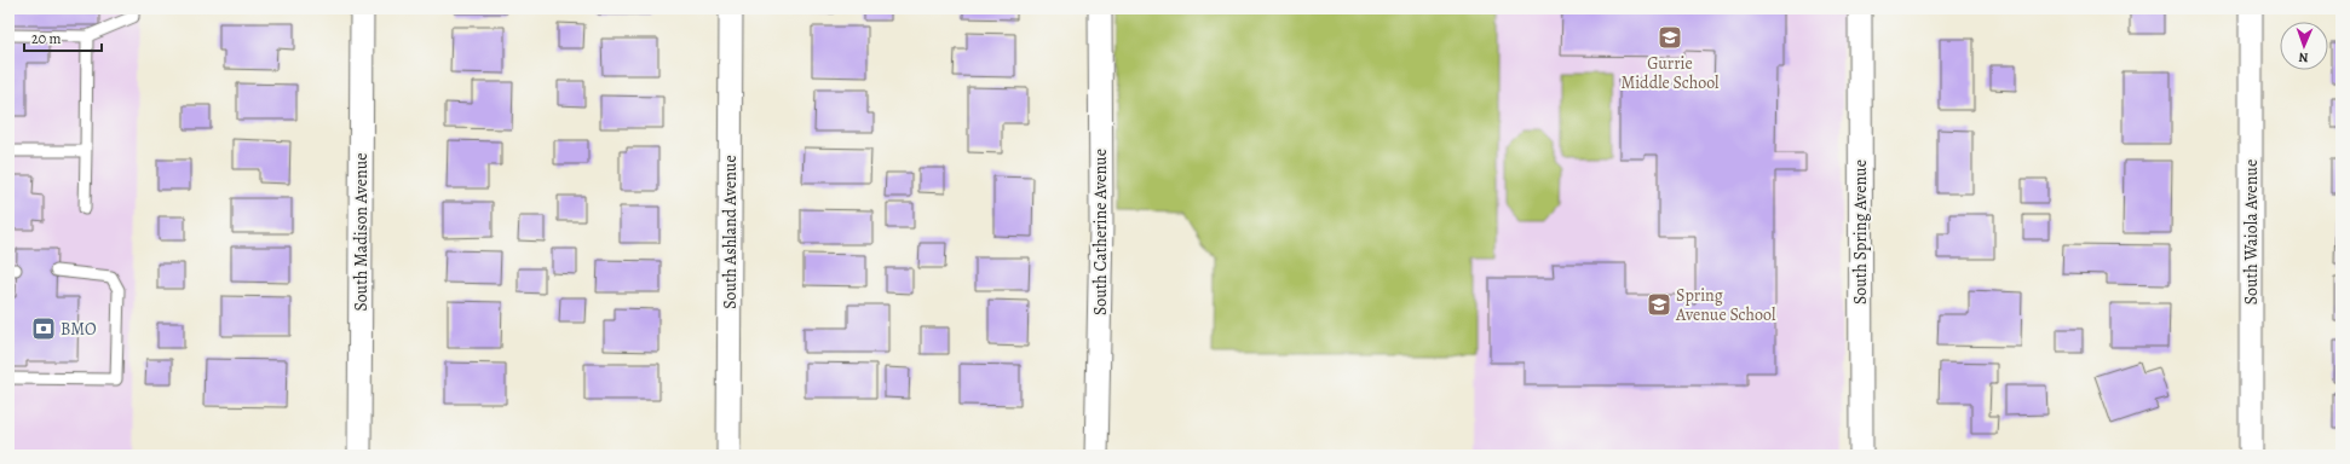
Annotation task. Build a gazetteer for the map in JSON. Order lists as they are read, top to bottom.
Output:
{
  "streets": {
    "street": [
      "South Madison Avenue",
      "South Ashland Avenue",
      "South Catherine Avenue",
      "South Spring Avenue",
      "South Waiola Avenue"
    ]
  },
  "places": {
    "school or university": ["Gurrie Middle School", "Spring Avenue School"],
    "bank": ["BMO"]
  },
  "scale_bar": "20 m",
  "north": "bottom"
}
